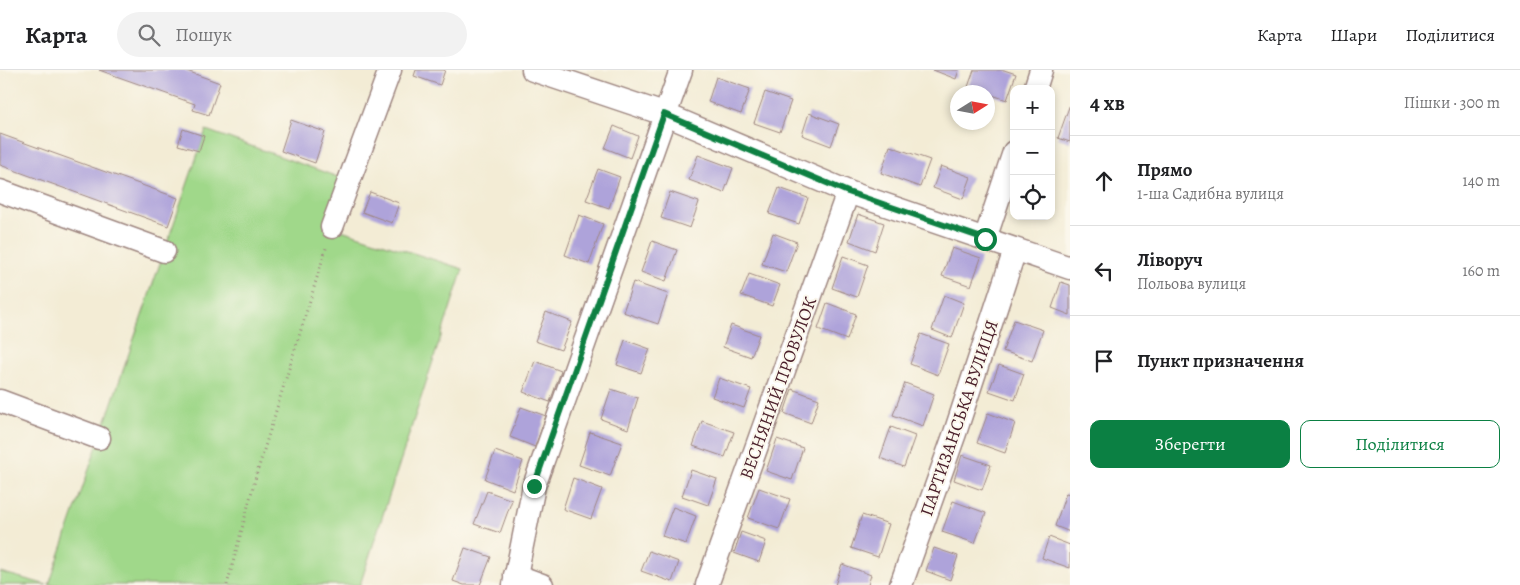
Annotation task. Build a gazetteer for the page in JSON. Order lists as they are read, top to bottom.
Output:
{
  "streets": {
    "street": ["ВЕСНЯНИЙ ПРОВУЛОК", "ПАРТИЗАНСЬКА ВУЛИЦЯ"]
  },
  "north": "right",
  "page": {
    "header": "Карта",
    "search": "Пошук",
    "nav": ["Карта", "Шари", "Поділитися"],
    "heading": ["4 хв", "Пішки · 300 m"],
    "map_buttons": ["+", "−"],
    "list": [
      ["Прямо", "1-ша Садибна вулиця", "140 m"],
      ["Ліворуч", "Польова вулиця", "160 m"],
      "Пункт призначення"
    ],
    "buttons": ["Зберегти", "Поділитися"]
  }
}
